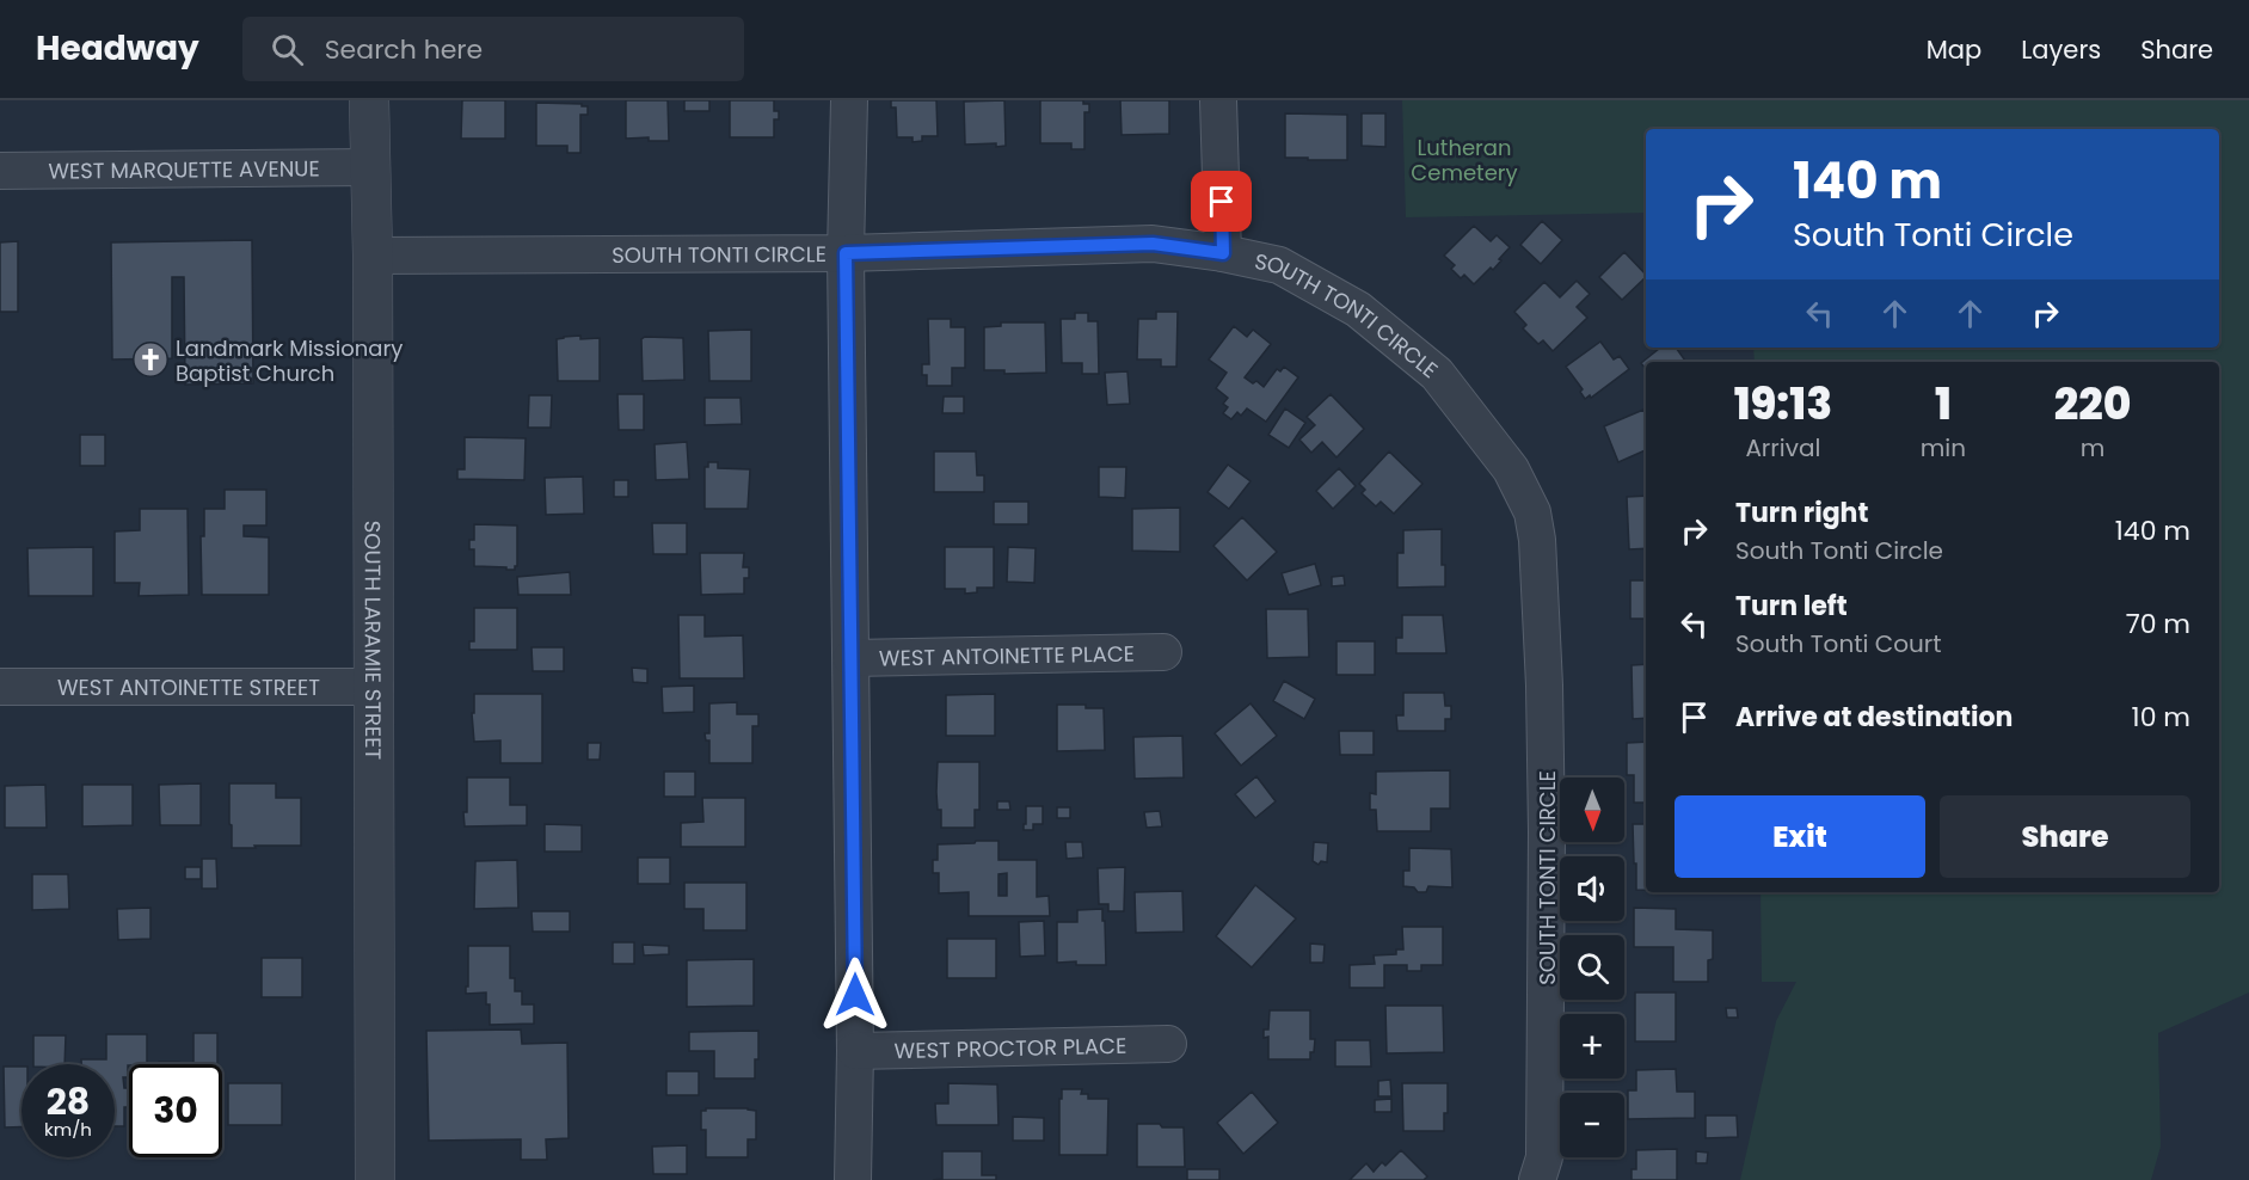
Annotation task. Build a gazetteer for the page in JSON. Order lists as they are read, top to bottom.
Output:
{
  "streets": {
    "street": [
      "WEST MARQUETTE AVENUE",
      "SOUTH TONTI CIRCLE",
      "SOUTH LARAMIE STREET",
      "WEST ANTOINETTE PLACE",
      "WEST ANTOINETTE STREET",
      "WEST PROCTOR PLACE"
    ]
  },
  "crossings": [
    ["WEST MARQUETTE AVENUE", "SOUTH LARAMIE STREET"],
    ["SOUTH TONTI CIRCLE", "SOUTH LARAMIE STREET"],
    ["SOUTH LARAMIE STREET", "WEST ANTOINETTE STREET"]
  ],
  "parks": ["Lutheran Cemetery"],
  "places": {
    "church": ["Landmark Missionary Baptist Church"]
  },
  "north": "bottom",
  "page": {
    "header": "Headway",
    "search": "Search here",
    "nav": ["Map", "Layers", "Share"],
    "turn": ["140 m", "South Tonti Circle"],
    "eta": [
      "19:13",
      "Arrival",
      "1",
      "min",
      "220",
      "m"
    ],
    "list": [
      {
        "name": "Turn right",
        "note": "South Tonti Circle",
        "value": "140 m"
      },
      {
        "name": "Turn left",
        "note": "South Tonti Court",
        "value": "70 m"
      },
      {
        "name": "Arrive at destination",
        "value": "10 m"
      }
    ],
    "map_buttons": ["+", "−"],
    "buttons": ["Exit", "Share"],
    "speed": "28 km/h",
    "limit": "30"
  }
}
